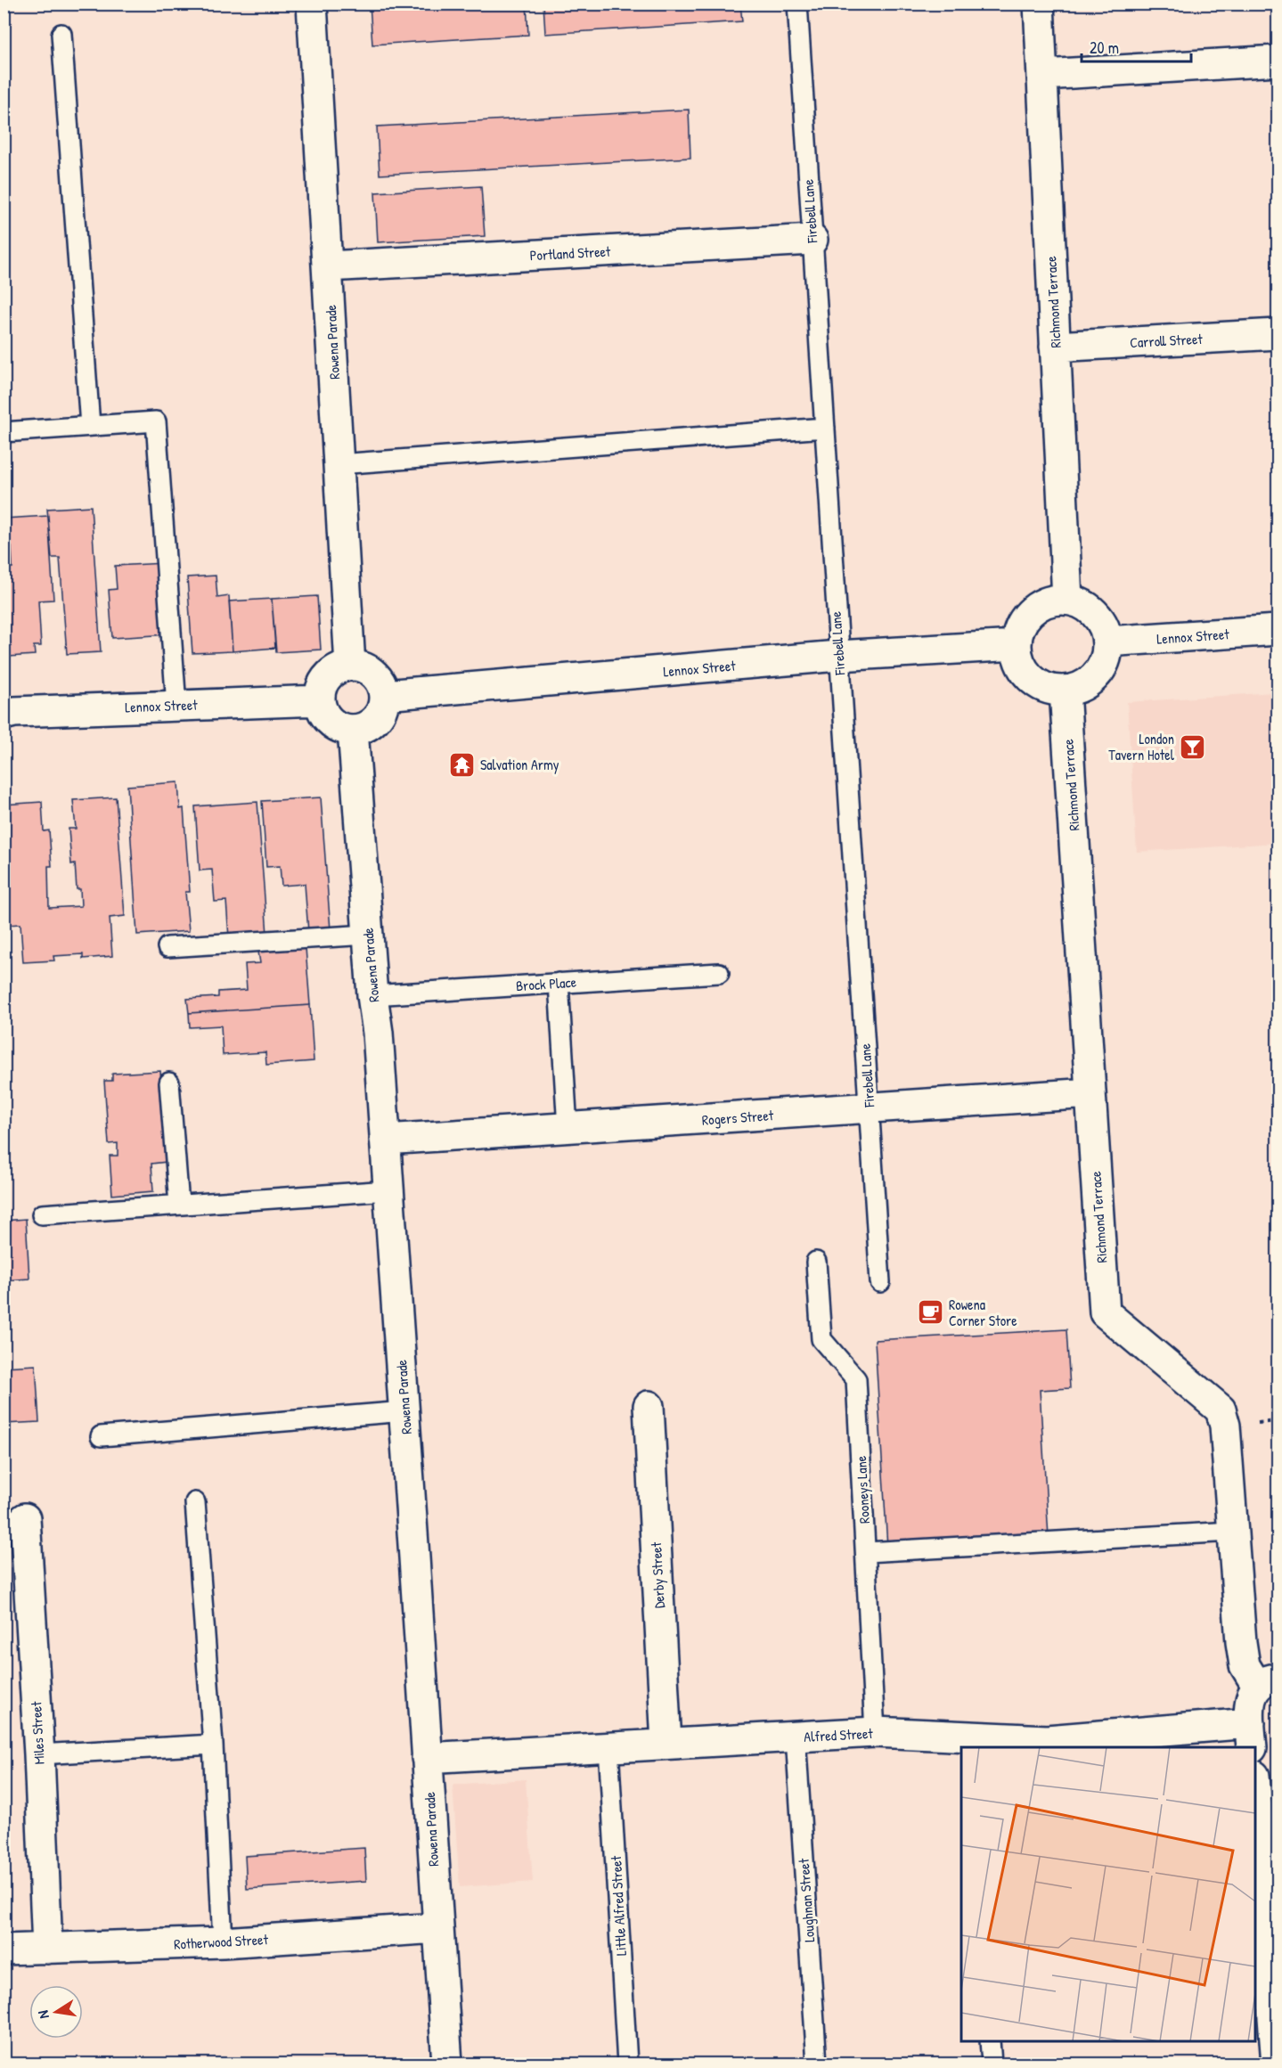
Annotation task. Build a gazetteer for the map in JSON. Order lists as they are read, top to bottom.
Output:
{
  "streets": {
    "street": [
      "Portland Street",
      "Richmond Terrace",
      "Carroll Street",
      "Rowena Parade",
      "Lennox Street",
      "Rogers Street",
      "Derby Street",
      "Miles Street",
      "Alfred Street",
      "Rotherwood Street"
    ],
    "lane": [
      "Firebell Lane",
      "Brock Place",
      "Rooneys Lane",
      "Loughnan Street",
      "Little Alfred Street"
    ]
  },
  "crossings": [
    ["Firebell Lane", "Portland Street"],
    ["Firebell Lane", "Lennox Street"],
    ["Firebell Lane", "Rogers Street"],
    ["Portland Street", "Rowena Parade"],
    ["Richmond Terrace", "Carroll Street"],
    ["Richmond Terrace", "Lennox Street"],
    ["Richmond Terrace", "Rogers Street"],
    ["Richmond Terrace", "Alfred Street"],
    ["Rowena Parade", "Lennox Street"],
    ["Rowena Parade", "Brock Place"],
    ["Rowena Parade", "Rogers Street"],
    ["Rowena Parade", "Alfred Street"],
    ["Rowena Parade", "Rotherwood Street"],
    ["Rooneys Lane", "Alfred Street"],
    ["Derby Street", "Alfred Street"],
    ["Miles Street", "Rotherwood Street"],
    ["Alfred Street", "Loughnan Street"],
    ["Alfred Street", "Little Alfred Street"]
  ],
  "places": {
    "bar": ["London Tavern Hotel"],
    "temple": ["Salvation Army"],
    "cafe": ["Rowena Corner Store"]
  },
  "scale_bar": "20 m",
  "north": "left"
}
